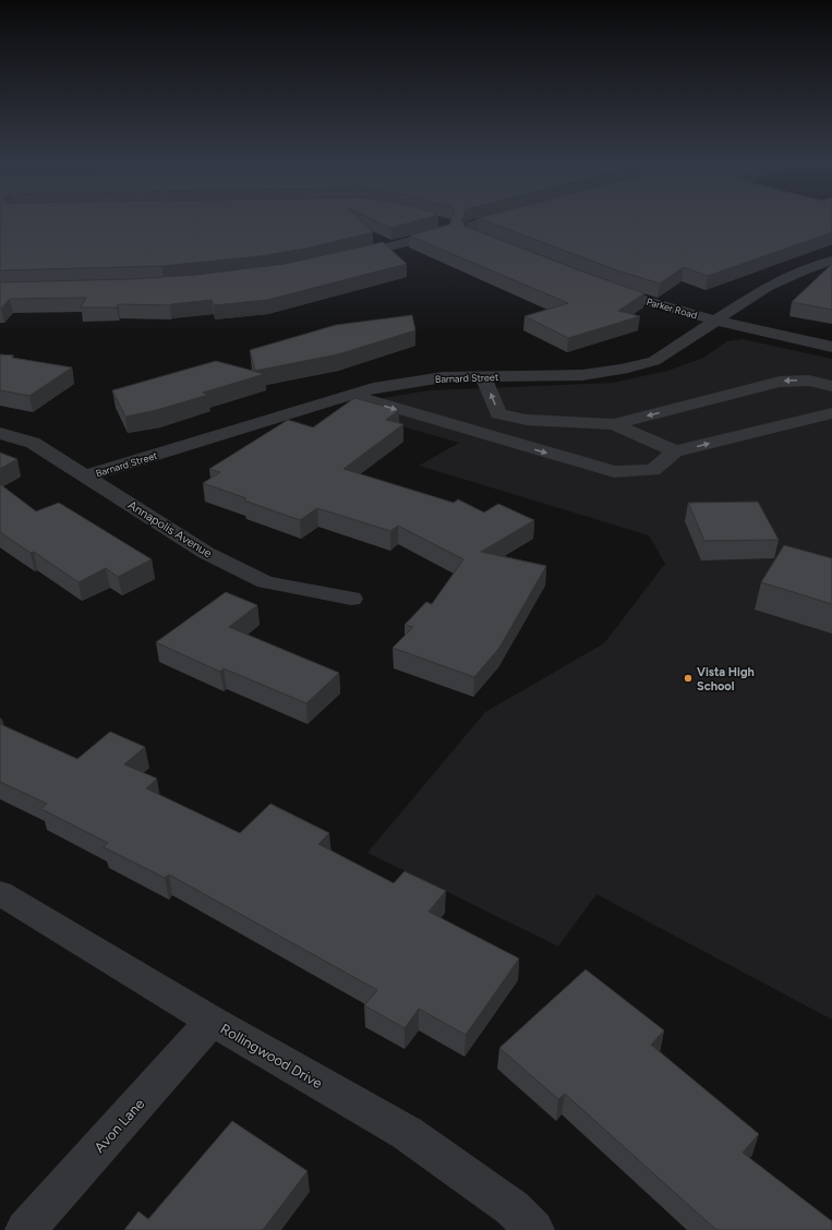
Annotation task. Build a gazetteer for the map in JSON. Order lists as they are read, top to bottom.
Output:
{
  "streets": {
    "street": [
      "Parker Road",
      "Barnard Street",
      "Annapolis Avenue",
      "Rollingwood Drive",
      "Avon Lane"
    ]
  },
  "crossings": [
    ["Parker Road", "Barnard Street"],
    ["Barnard Street", "Annapolis Avenue"],
    ["Rollingwood Drive", "Avon Lane"]
  ],
  "places": ["Vista High School"]
}
